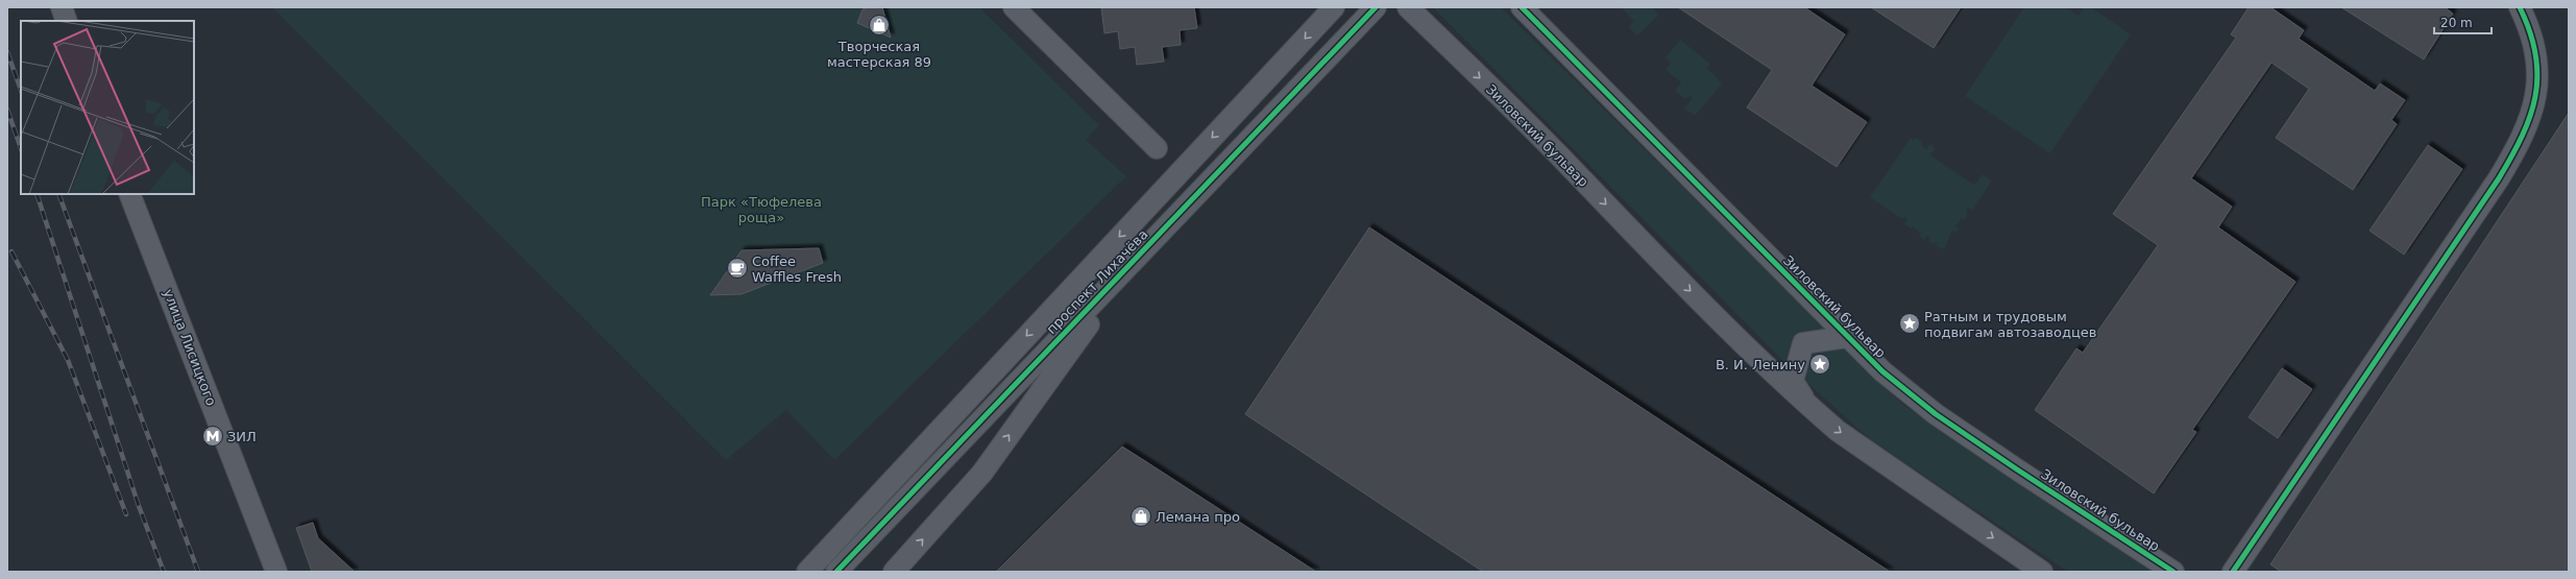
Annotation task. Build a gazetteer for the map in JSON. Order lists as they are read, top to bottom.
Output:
{
  "streets": {
    "street": ["Зиловский бульвар", "проспект Лихачёва", "улица Лисицкого"]
  },
  "parks": ["Парк «Тюфелева роща»"],
  "places": {
    "shop": ["Творческая мастерская 89", "Лемана про"],
    "cafe": ["Coffee Waffles Fresh"],
    "place": ["Ратным и трудовым подвигам автозаводцев", "В. И. Ленину"],
    "metro station": ["ЗИЛ"]
  },
  "scale_bar": "20 m"
}
